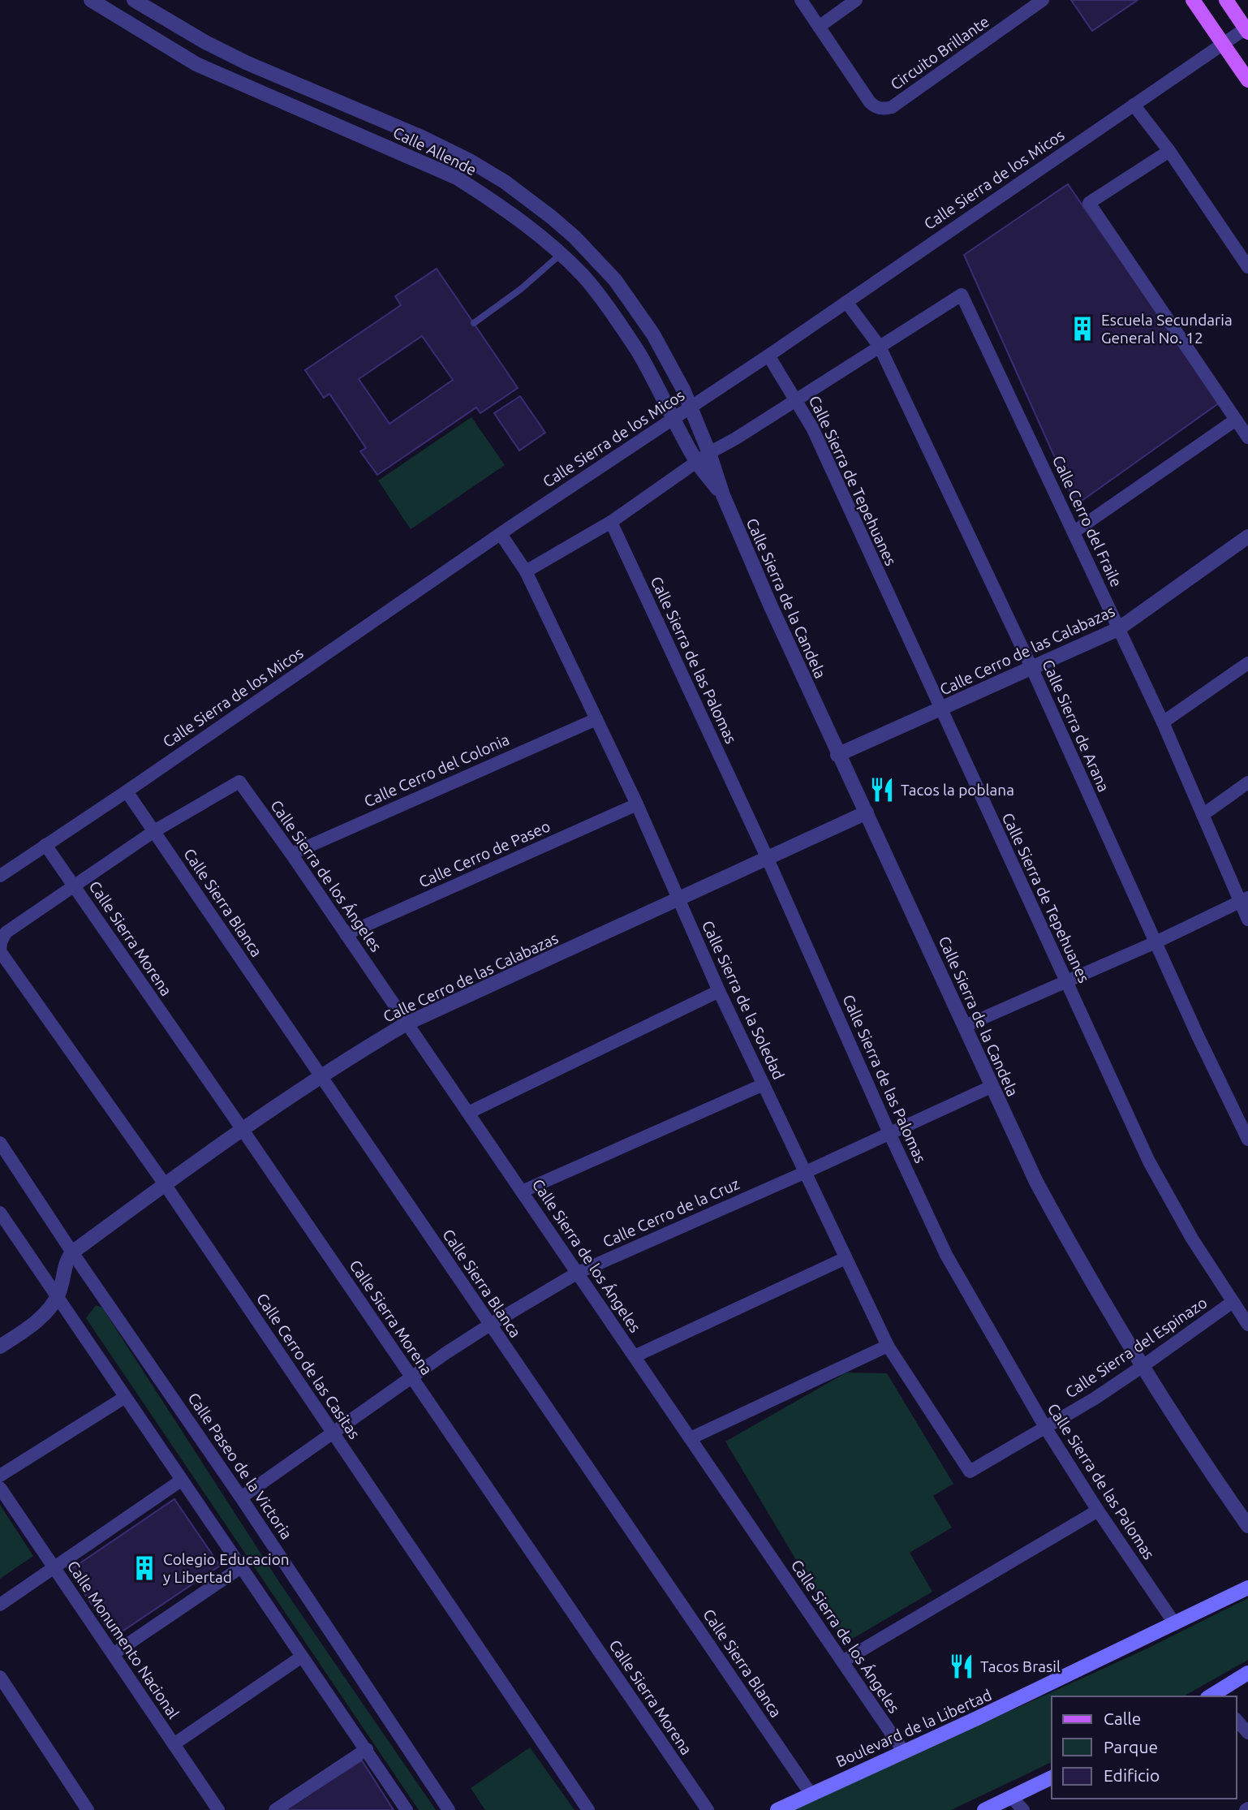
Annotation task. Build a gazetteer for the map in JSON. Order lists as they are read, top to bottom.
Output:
{
  "streets": {
    "main road": ["Boulevard de la Libertad"],
    "street": [
      "Circuito Brillante",
      "Calle Allende",
      "Calle Sierra de los Micos",
      "Calle Sierra de Tepehuanes",
      "Calle Cerro del Fraile",
      "Calle Sierra de la Candela",
      "Calle Cerro de las Calabazas",
      "Calle Sierra de las Palomas",
      "Calle Sierra de Arana",
      "Calle Cerro del Colonia",
      "Calle Cerro de Paseo",
      "Calle Sierra de los Ángeles",
      "Calle Sierra Blanca",
      "Calle Sierra Morena",
      "Calle Sierra de la Soledad",
      "Calle Cerro de la Cruz",
      "Calle Sierra del Espinazo",
      "Calle Cerro de las Casitas",
      "Calle Paseo de la Victoria",
      "Calle Monumento Nacional"
    ]
  },
  "crossings": [
    ["Calle Allende", "Calle Sierra de los Micos"],
    ["Calle Allende", "Calle Sierra de la Candela"],
    ["Calle Sierra de los Micos", "Calle Sierra de Tepehuanes"],
    ["Calle Sierra de los Micos", "Calle Sierra de Arana"],
    ["Calle Sierra de los Micos", "Calle Sierra Blanca"],
    ["Calle Sierra de los Micos", "Calle Sierra Morena"],
    ["Calle Sierra de los Micos", "Calle Sierra de la Soledad"],
    ["Calle Sierra de Tepehuanes", "Calle Cerro de las Calabazas"],
    ["Calle Sierra de Tepehuanes", "Calle Sierra del Espinazo"],
    ["Calle Cerro del Fraile", "Calle Cerro de las Calabazas"],
    ["Calle Cerro del Fraile", "Calle Sierra de Arana"],
    ["Calle Sierra de la Candela", "Calle Cerro de las Calabazas"],
    ["Calle Sierra de la Candela", "Calle Cerro de la Cruz"],
    ["Calle Sierra de la Candela", "Calle Sierra del Espinazo"],
    ["Calle Cerro de las Calabazas", "Calle Sierra de las Palomas"],
    ["Calle Cerro de las Calabazas", "Calle Sierra de Arana"],
    ["Calle Cerro de las Calabazas", "Calle Sierra de los Ángeles"],
    ["Calle Cerro de las Calabazas", "Calle Sierra Blanca"],
    ["Calle Cerro de las Calabazas", "Calle Sierra Morena"],
    ["Calle Cerro de las Calabazas", "Calle Sierra de la Soledad"],
    ["Calle Cerro de las Calabazas", "Calle Cerro de las Casitas"],
    ["Calle Cerro de las Calabazas", "Calle Paseo de la Victoria"],
    ["Calle Sierra de las Palomas", "Calle Cerro de la Cruz"],
    ["Calle Sierra de las Palomas", "Calle Sierra del Espinazo"],
    ["Calle Sierra de las Palomas", "Boulevard de la Libertad"],
    ["Calle Cerro del Colonia", "Calle Sierra de los Ángeles"],
    ["Calle Cerro del Colonia", "Calle Sierra de la Soledad"],
    ["Calle Cerro de Paseo", "Calle Sierra de los Ángeles"],
    ["Calle Cerro de Paseo", "Calle Sierra de la Soledad"],
    ["Calle Sierra de los Ángeles", "Calle Sierra Blanca"],
    ["Calle Sierra de los Ángeles", "Calle Cerro de la Cruz"],
    ["Calle Sierra de los Ángeles", "Boulevard de la Libertad"],
    ["Calle Sierra Blanca", "Calle Cerro de la Cruz"],
    ["Calle Sierra Blanca", "Boulevard de la Libertad"],
    ["Calle Sierra Morena", "Calle Cerro de la Cruz"],
    ["Calle Sierra de la Soledad", "Calle Cerro de la Cruz"],
    ["Calle Sierra de la Soledad", "Calle Sierra del Espinazo"],
    ["Calle Cerro de la Cruz", "Calle Cerro de las Casitas"],
    ["Calle Cerro de la Cruz", "Calle Paseo de la Victoria"]
  ],
  "places": {
    "building": ["Escuela Secundaria General No. 12", "Colegio Educacion y Libertad"],
    "restaurant": ["Tacos la poblana", "Tacos Brasil"]
  },
  "legend": ["Calle", "Parque", "Edificio"]
}
